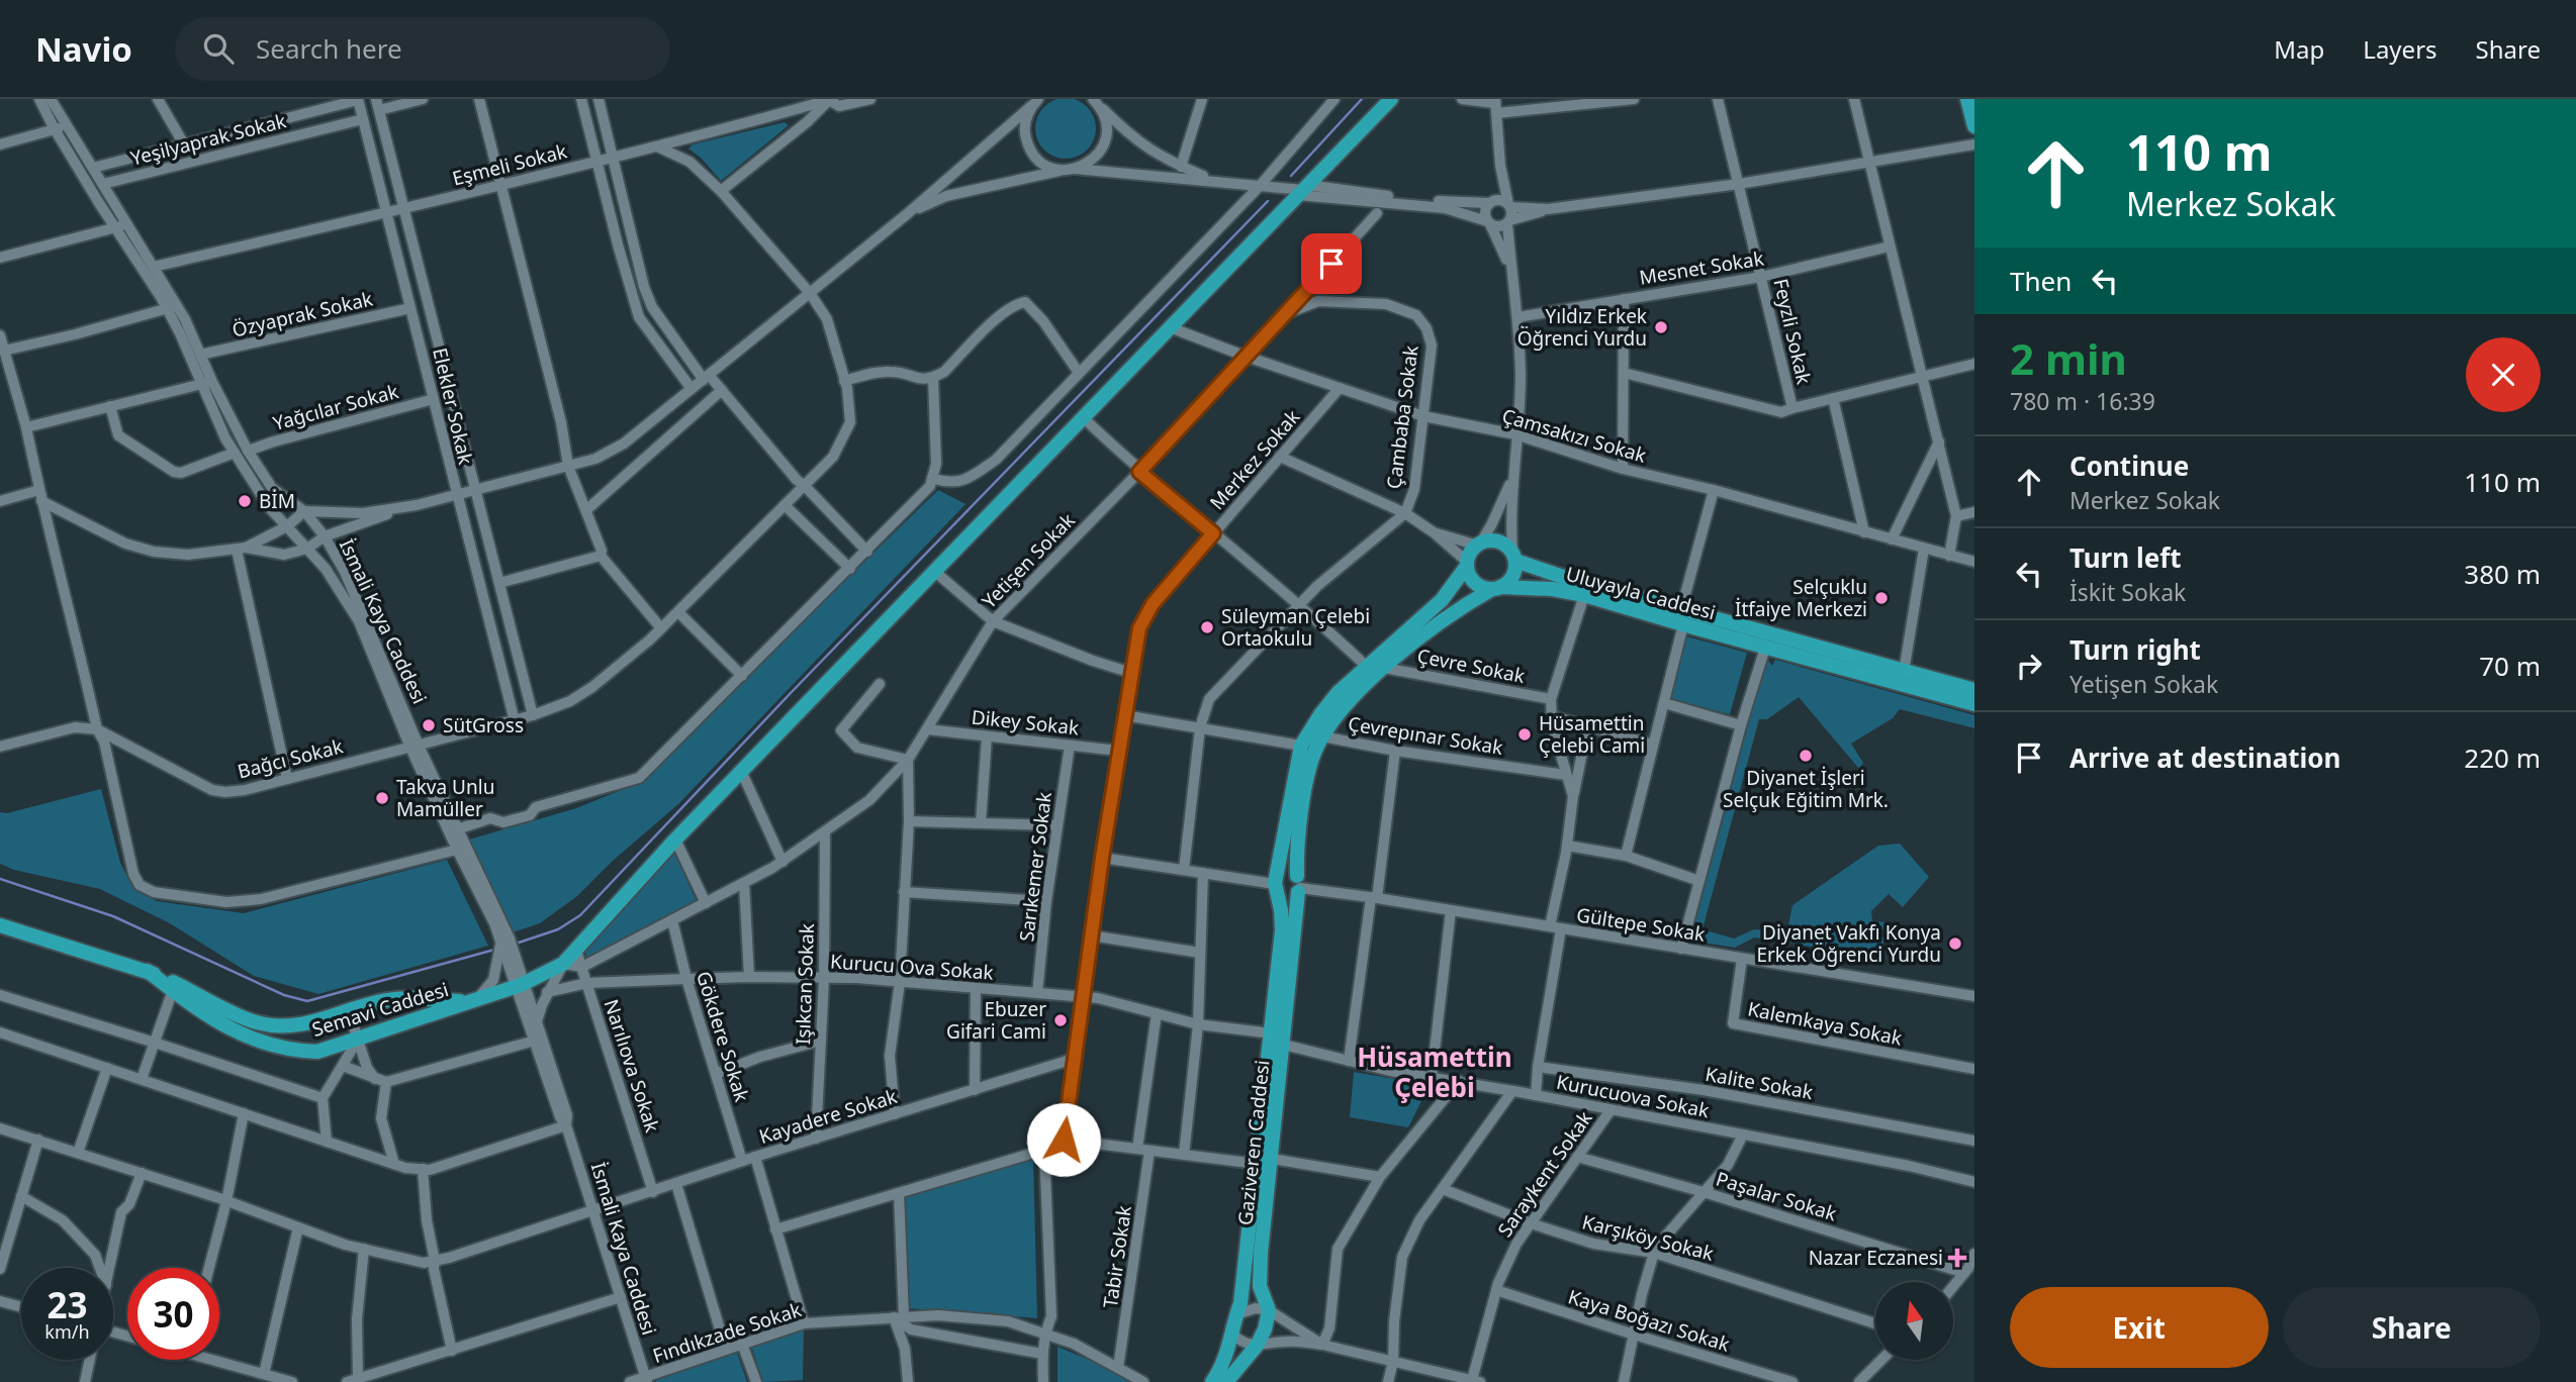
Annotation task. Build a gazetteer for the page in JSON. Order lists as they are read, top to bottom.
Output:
{
  "streets": {
    "main road": ["Uluyayla Caddesi", "Semavi Caddesi", "Gaziveren Caddesi"],
    "street": [
      "Yeşilyaprak Sokak",
      "Eşmeli Sokak",
      "Mesnet Sokak",
      "Özyaprak Sokak",
      "Feyzli Sokak",
      "Elekler Sokak",
      "Yağcılar Sokak",
      "Çambaba Sokak",
      "Çamsakızı Sokak",
      "Merkez Sokak",
      "Yetişen Sokak",
      "İsmali Kaya Caddesi",
      "Çevre Sokak",
      "Dikey Sokak",
      "Çevrepınar Sokak",
      "Bağcı Sokak",
      "Sarıkemer Sokak",
      "Gültepe Sokak",
      "Kurucu Ova Sokak",
      "Işıkcan Sokak",
      "Kalemkaya Sokak",
      "Gökdere Sokak",
      "Narılıova Sokak",
      "Kalite Sokak",
      "Kurucuova Sokak",
      "Kayadere Sokak",
      "Saraykent Sokak",
      "Paşalar Sokak",
      "Karşıköy Sokak",
      "Tabir Sokak",
      "Kaya Boğazı Sokak",
      "Fındıkzade Sokak"
    ]
  },
  "crossings": [
    ["Yeşilyaprak Sokak", "Elekler Sokak"],
    ["Yeşilyaprak Sokak", "İsmali Kaya Caddesi"],
    ["Eşmeli Sokak", "Elekler Sokak"],
    ["Eşmeli Sokak", "İsmali Kaya Caddesi"],
    ["Eşmeli Sokak", "Bağcı Sokak"],
    ["Mesnet Sokak", "Feyzli Sokak"],
    ["Özyaprak Sokak", "Elekler Sokak"],
    ["Özyaprak Sokak", "İsmali Kaya Caddesi"],
    ["Elekler Sokak", "Yağcılar Sokak"],
    ["Elekler Sokak", "Bağcı Sokak"],
    ["Yağcılar Sokak", "İsmali Kaya Caddesi"],
    ["Çambaba Sokak", "Çamsakızı Sokak"],
    ["Çambaba Sokak", "Yetişen Sokak"],
    ["Çamsakızı Sokak", "Merkez Sokak"],
    ["Çamsakızı Sokak", "Yetişen Sokak"],
    ["Çamsakızı Sokak", "Semavi Caddesi"],
    ["Merkez Sokak", "Dikey Sokak"],
    ["Merkez Sokak", "Kurucu Ova Sokak"],
    ["Merkez Sokak", "Kayadere Sokak"],
    ["Yetişen Sokak", "Dikey Sokak"],
    ["Yetişen Sokak", "Işıkcan Sokak"],
    ["Yetişen Sokak", "Gökdere Sokak"],
    ["Yetişen Sokak", "Narılıova Sokak"],
    ["Uluyayla Caddesi", "Gaziveren Caddesi"],
    ["İsmali Kaya Caddesi", "Bağcı Sokak"],
    ["İsmali Kaya Caddesi", "Semavi Caddesi"],
    ["İsmali Kaya Caddesi", "Kayadere Sokak"],
    ["İsmali Kaya Caddesi", "Fındıkzade Sokak"],
    ["Çevre Sokak", "Gaziveren Caddesi"],
    ["Dikey Sokak", "Sarıkemer Sokak"],
    ["Çevrepınar Sokak", "Gaziveren Caddesi"],
    ["Sarıkemer Sokak", "Kurucu Ova Sokak"],
    ["Gültepe Sokak", "Kalemkaya Sokak"],
    ["Gültepe Sokak", "Gaziveren Caddesi"],
    ["Kurucu Ova Sokak", "Işıkcan Sokak"],
    ["Kurucu Ova Sokak", "Gökdere Sokak"],
    ["Kurucu Ova Sokak", "Narılıova Sokak"],
    ["Kurucu Ova Sokak", "Gaziveren Caddesi"],
    ["Işıkcan Sokak", "Kayadere Sokak"],
    ["Semavi Caddesi", "Narılıova Sokak"],
    ["Gökdere Sokak", "Kayadere Sokak"],
    ["Narılıova Sokak", "Kayadere Sokak"],
    ["Kurucuova Sokak", "Gaziveren Caddesi"],
    ["Kurucuova Sokak", "Saraykent Sokak"],
    ["Saraykent Sokak", "Paşalar Sokak"],
    ["Saraykent Sokak", "Karşıköy Sokak"],
    ["Saraykent Sokak", "Kaya Boğazı Sokak"],
    ["Tabir Sokak", "Fındıkzade Sokak"]
  ],
  "districts": ["Hüsamettin Çelebi"],
  "places": {
    "other": [
      "Yıldız Erkek Öğrenci Yurdu",
      "BİM",
      "Selçuklu İtfaiye Merkezi",
      "Süleyman Çelebi Ortaokulu",
      "SütGross",
      "Hüsamettin Çelebi Cami",
      "Diyanet İşleri Selçuk Eğitim Mrk.",
      "Takva Unlu Mamüller",
      "Diyanet Vakfı Konya Erkek Öğrenci Yurdu",
      "Ebuzer Gifari Cami"
    ],
    "health": ["Nazar Eczanesi"]
  },
  "north": "top",
  "page": {
    "header": "Navio",
    "search": "Search here",
    "nav": ["Map", "Layers", "Share"],
    "turn": ["110 m", "Merkez Sokak"],
    "then": "Then",
    "heading": ["2 min", "780 m · 16:39"],
    "list": [
      {
        "name": "Continue",
        "note": "Merkez Sokak",
        "value": "110 m"
      },
      {
        "name": "Turn left",
        "note": "İskit Sokak",
        "value": "380 m"
      },
      {
        "name": "Turn right",
        "note": "Yetişen Sokak",
        "value": "70 m"
      },
      {
        "name": "Arrive at destination",
        "value": "220 m"
      }
    ],
    "speed": "23 km/h",
    "limit": "30",
    "buttons": ["Exit", "Share"]
  }
}
